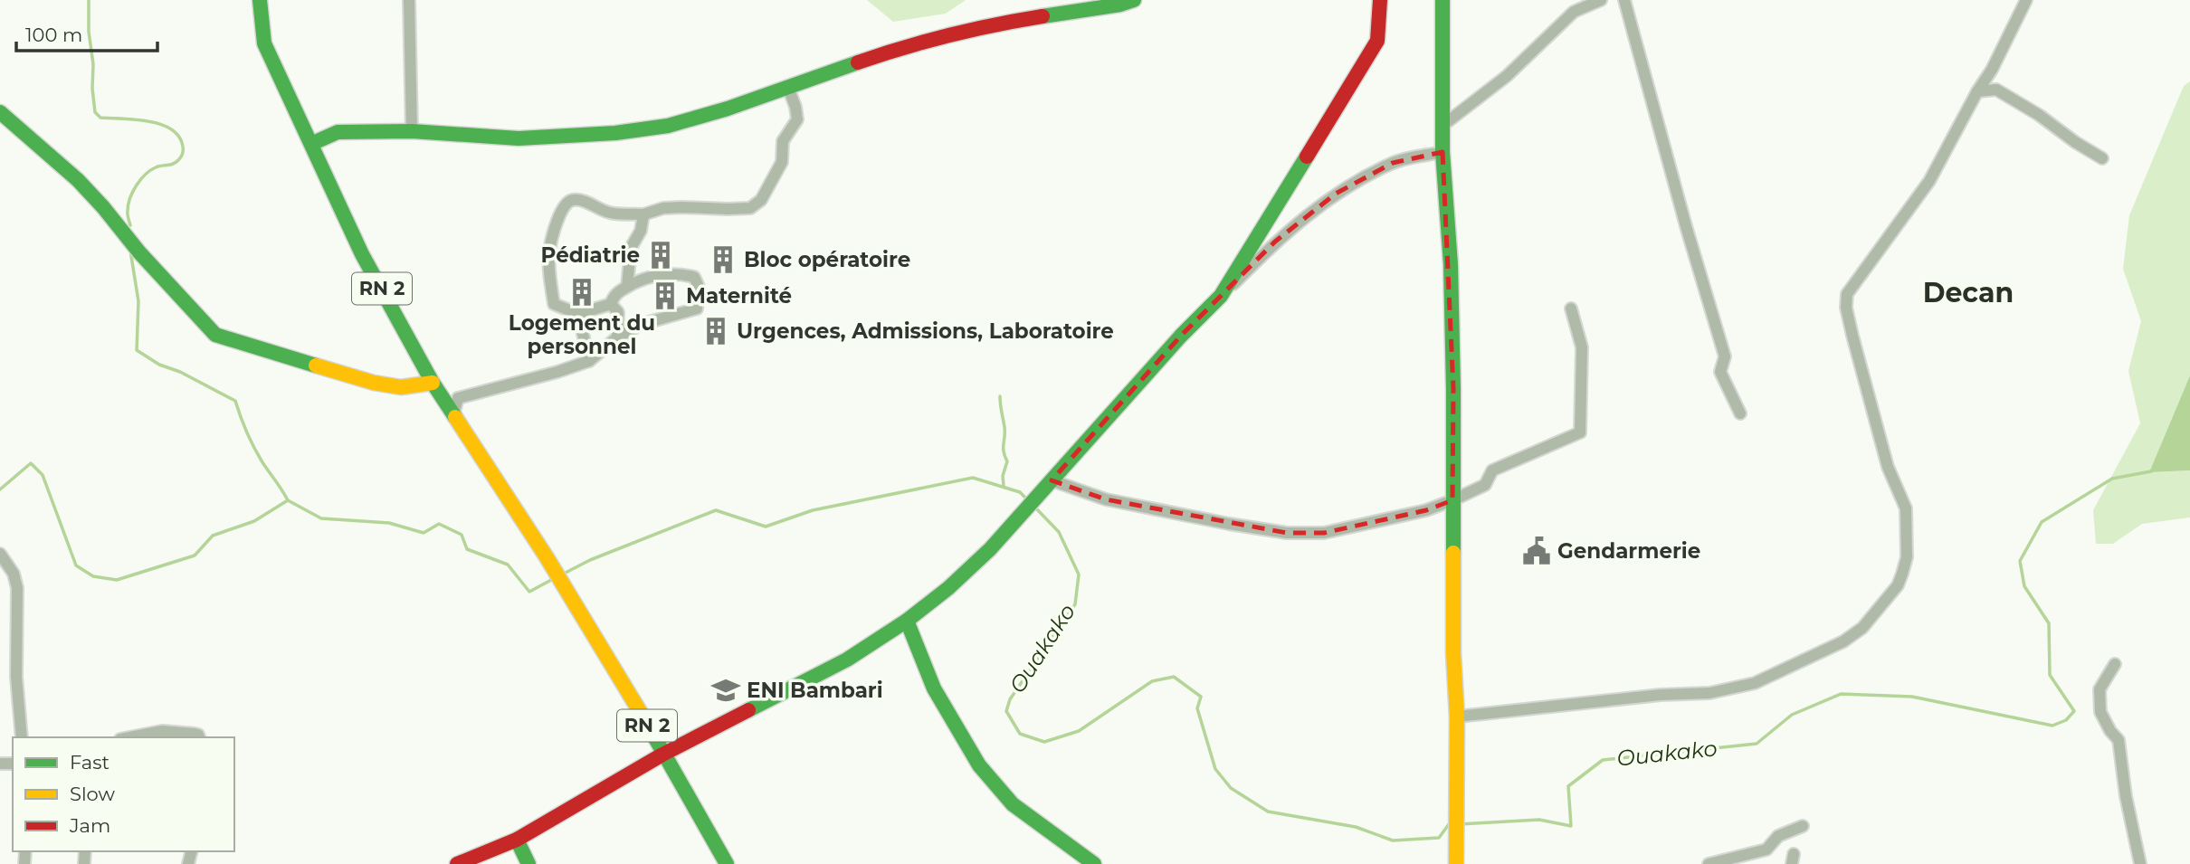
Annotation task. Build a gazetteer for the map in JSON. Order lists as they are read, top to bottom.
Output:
{
  "streets": {
    "street": ["RN 2"]
  },
  "districts": ["Decan"],
  "water": ["Ouakako"],
  "places": {
    "building": [
      "Pédiatrie",
      "Bloc opératoire",
      "Logement du personnel",
      "Maternité",
      "Urgences, Admissions, Laboratoire"
    ],
    "public building": ["Gendarmerie"],
    "school or university": ["ENI Bambari"]
  },
  "legend": ["Fast", "Slow", "Jam"],
  "scale_bar": "100 m"
}
